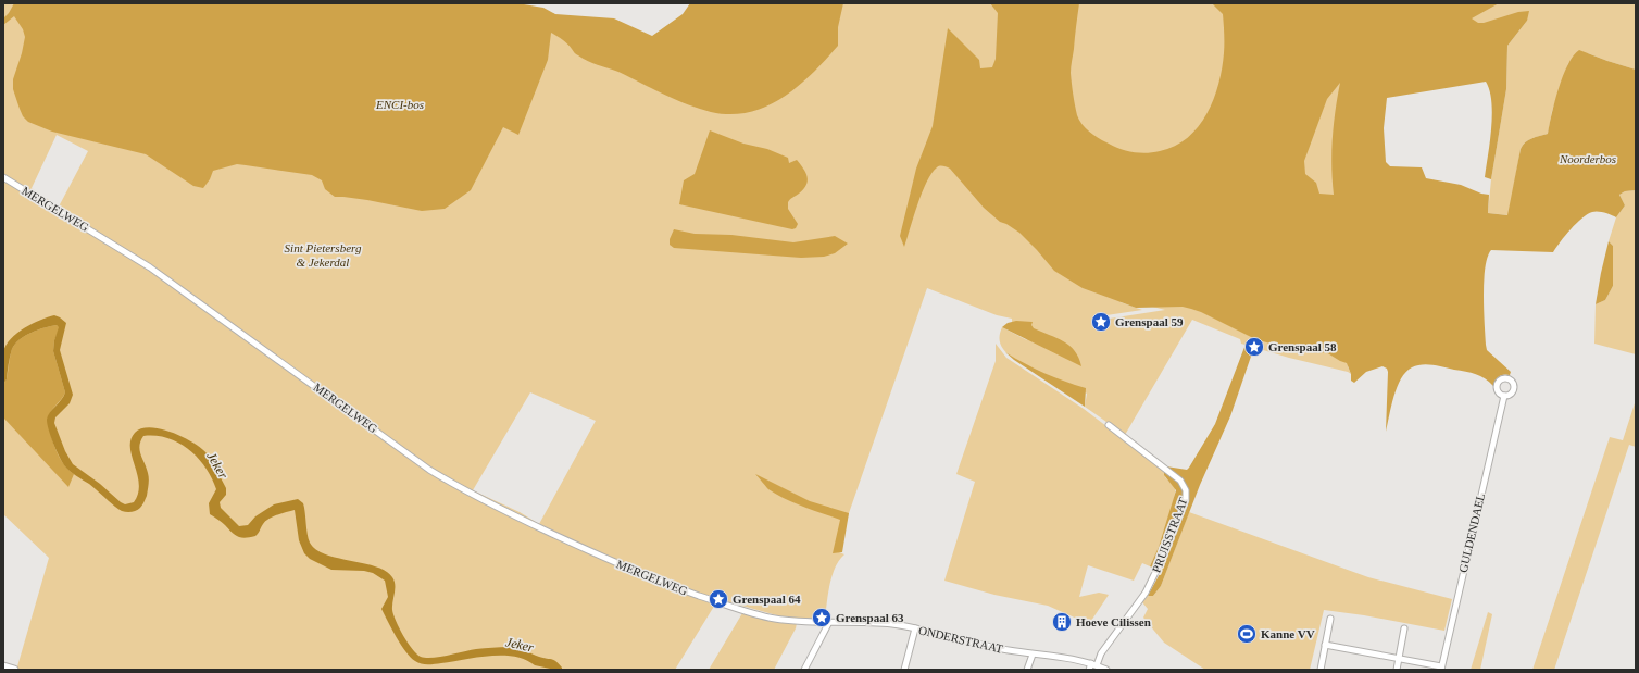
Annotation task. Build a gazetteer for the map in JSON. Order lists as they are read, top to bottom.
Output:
{
  "streets": {
    "street": [
      "MERGELWEG",
      "GULDENDAEL",
      "PRUISSTRAAT",
      "ONDERSTRAAT"
    ]
  },
  "crossings": [
    ["MERGELWEG", "ONDERSTRAAT"],
    ["PRUISSTRAAT", "ONDERSTRAAT"]
  ],
  "water": ["Jeker"],
  "parks": ["ENCI-bos", "Noorderbos", "Sint Pietersberg & Jekerdal"],
  "places": {
    "place": [
      "Grenspaal 59",
      "Grenspaal 58",
      "Grenspaal 64",
      "Grenspaal 63"
    ],
    "building": ["Hoeve Cilissen"],
    "sports": ["Kanne VV"]
  }
}
